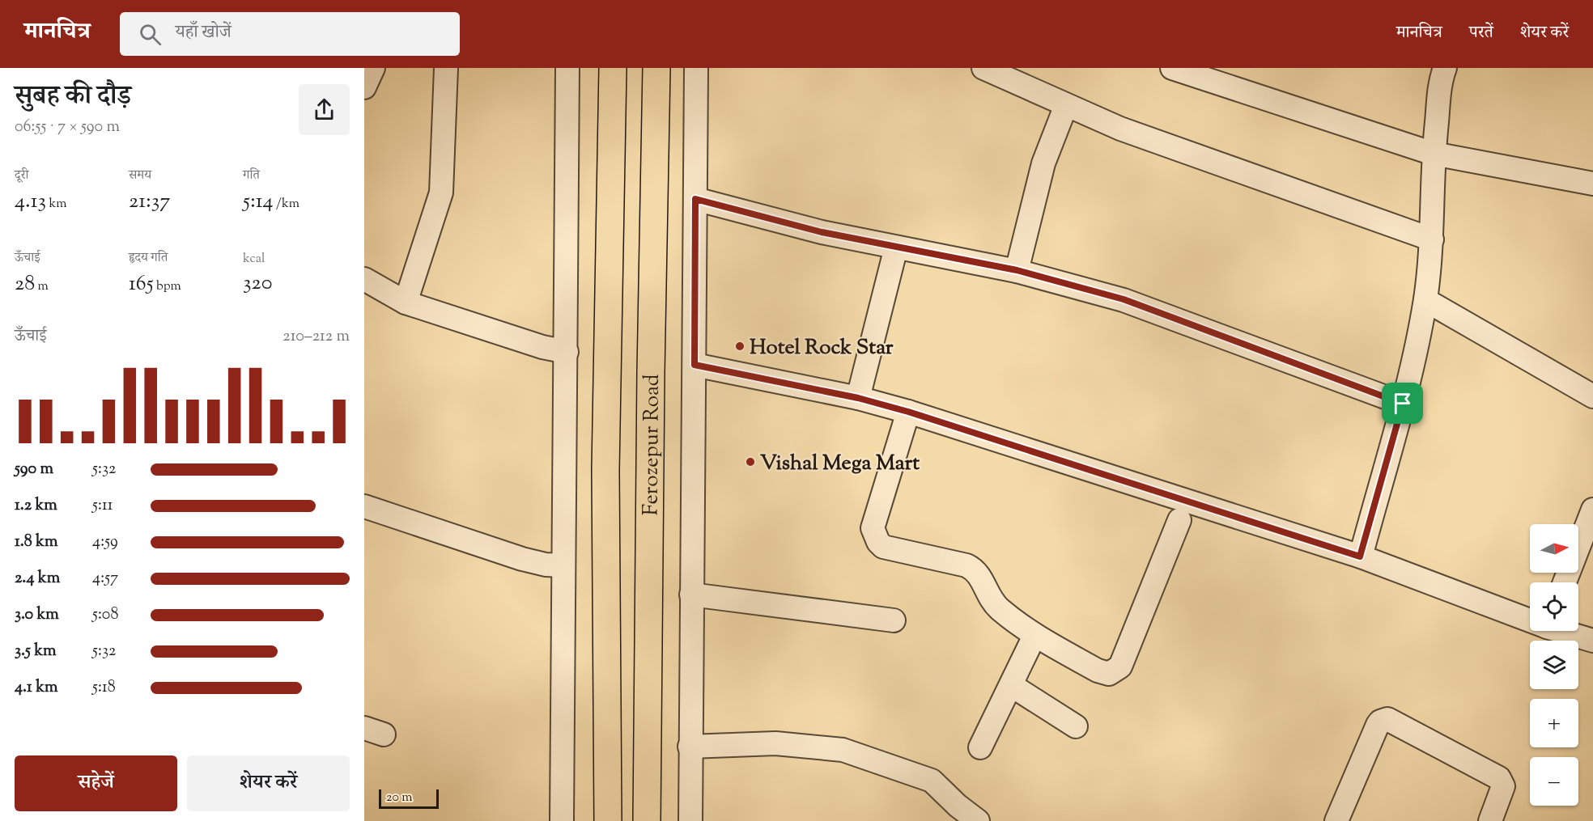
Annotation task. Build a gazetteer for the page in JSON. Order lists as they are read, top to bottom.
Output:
{
  "streets": {
    "highway": ["Ferozepur Road"]
  },
  "places": ["Hotel Rock Star", "Vishal Mega Mart"],
  "scale_bar": "20 m",
  "north": "right",
  "page": {
    "header": "मानचित्र",
    "search": "यहाँ खोजें",
    "nav": ["मानचित्र", "परतें", "शेयर करें"],
    "heading": ["सुबह की दौड़", "06:55 · 7 × 590 m"],
    "stats": [
      ["दूरी", "4.13 km"],
      ["समय", "21:37"],
      ["गति", "5:14 /km"],
      ["ऊँचाई", "28 m"],
      ["हृदय गति", "165 bpm"],
      ["kcal", "320"]
    ],
    "chart": ["ऊँचाई", "210–212 m"],
    "list": [
      {
        "name": "590 m",
        "note": "5:32"
      },
      {
        "name": "1.2 km",
        "note": "5:11"
      },
      {
        "name": "1.8 km",
        "note": "4:59"
      },
      {
        "name": "2.4 km",
        "note": "4:57"
      },
      {
        "name": "3.0 km",
        "note": "5:08"
      },
      {
        "name": "3.5 km",
        "note": "5:32"
      },
      {
        "name": "4.1 km",
        "note": "5:18"
      }
    ],
    "map_buttons": ["+", "−"],
    "buttons": ["सहेजें", "शेयर करें"],
    "scale": "20 m"
  }
}
